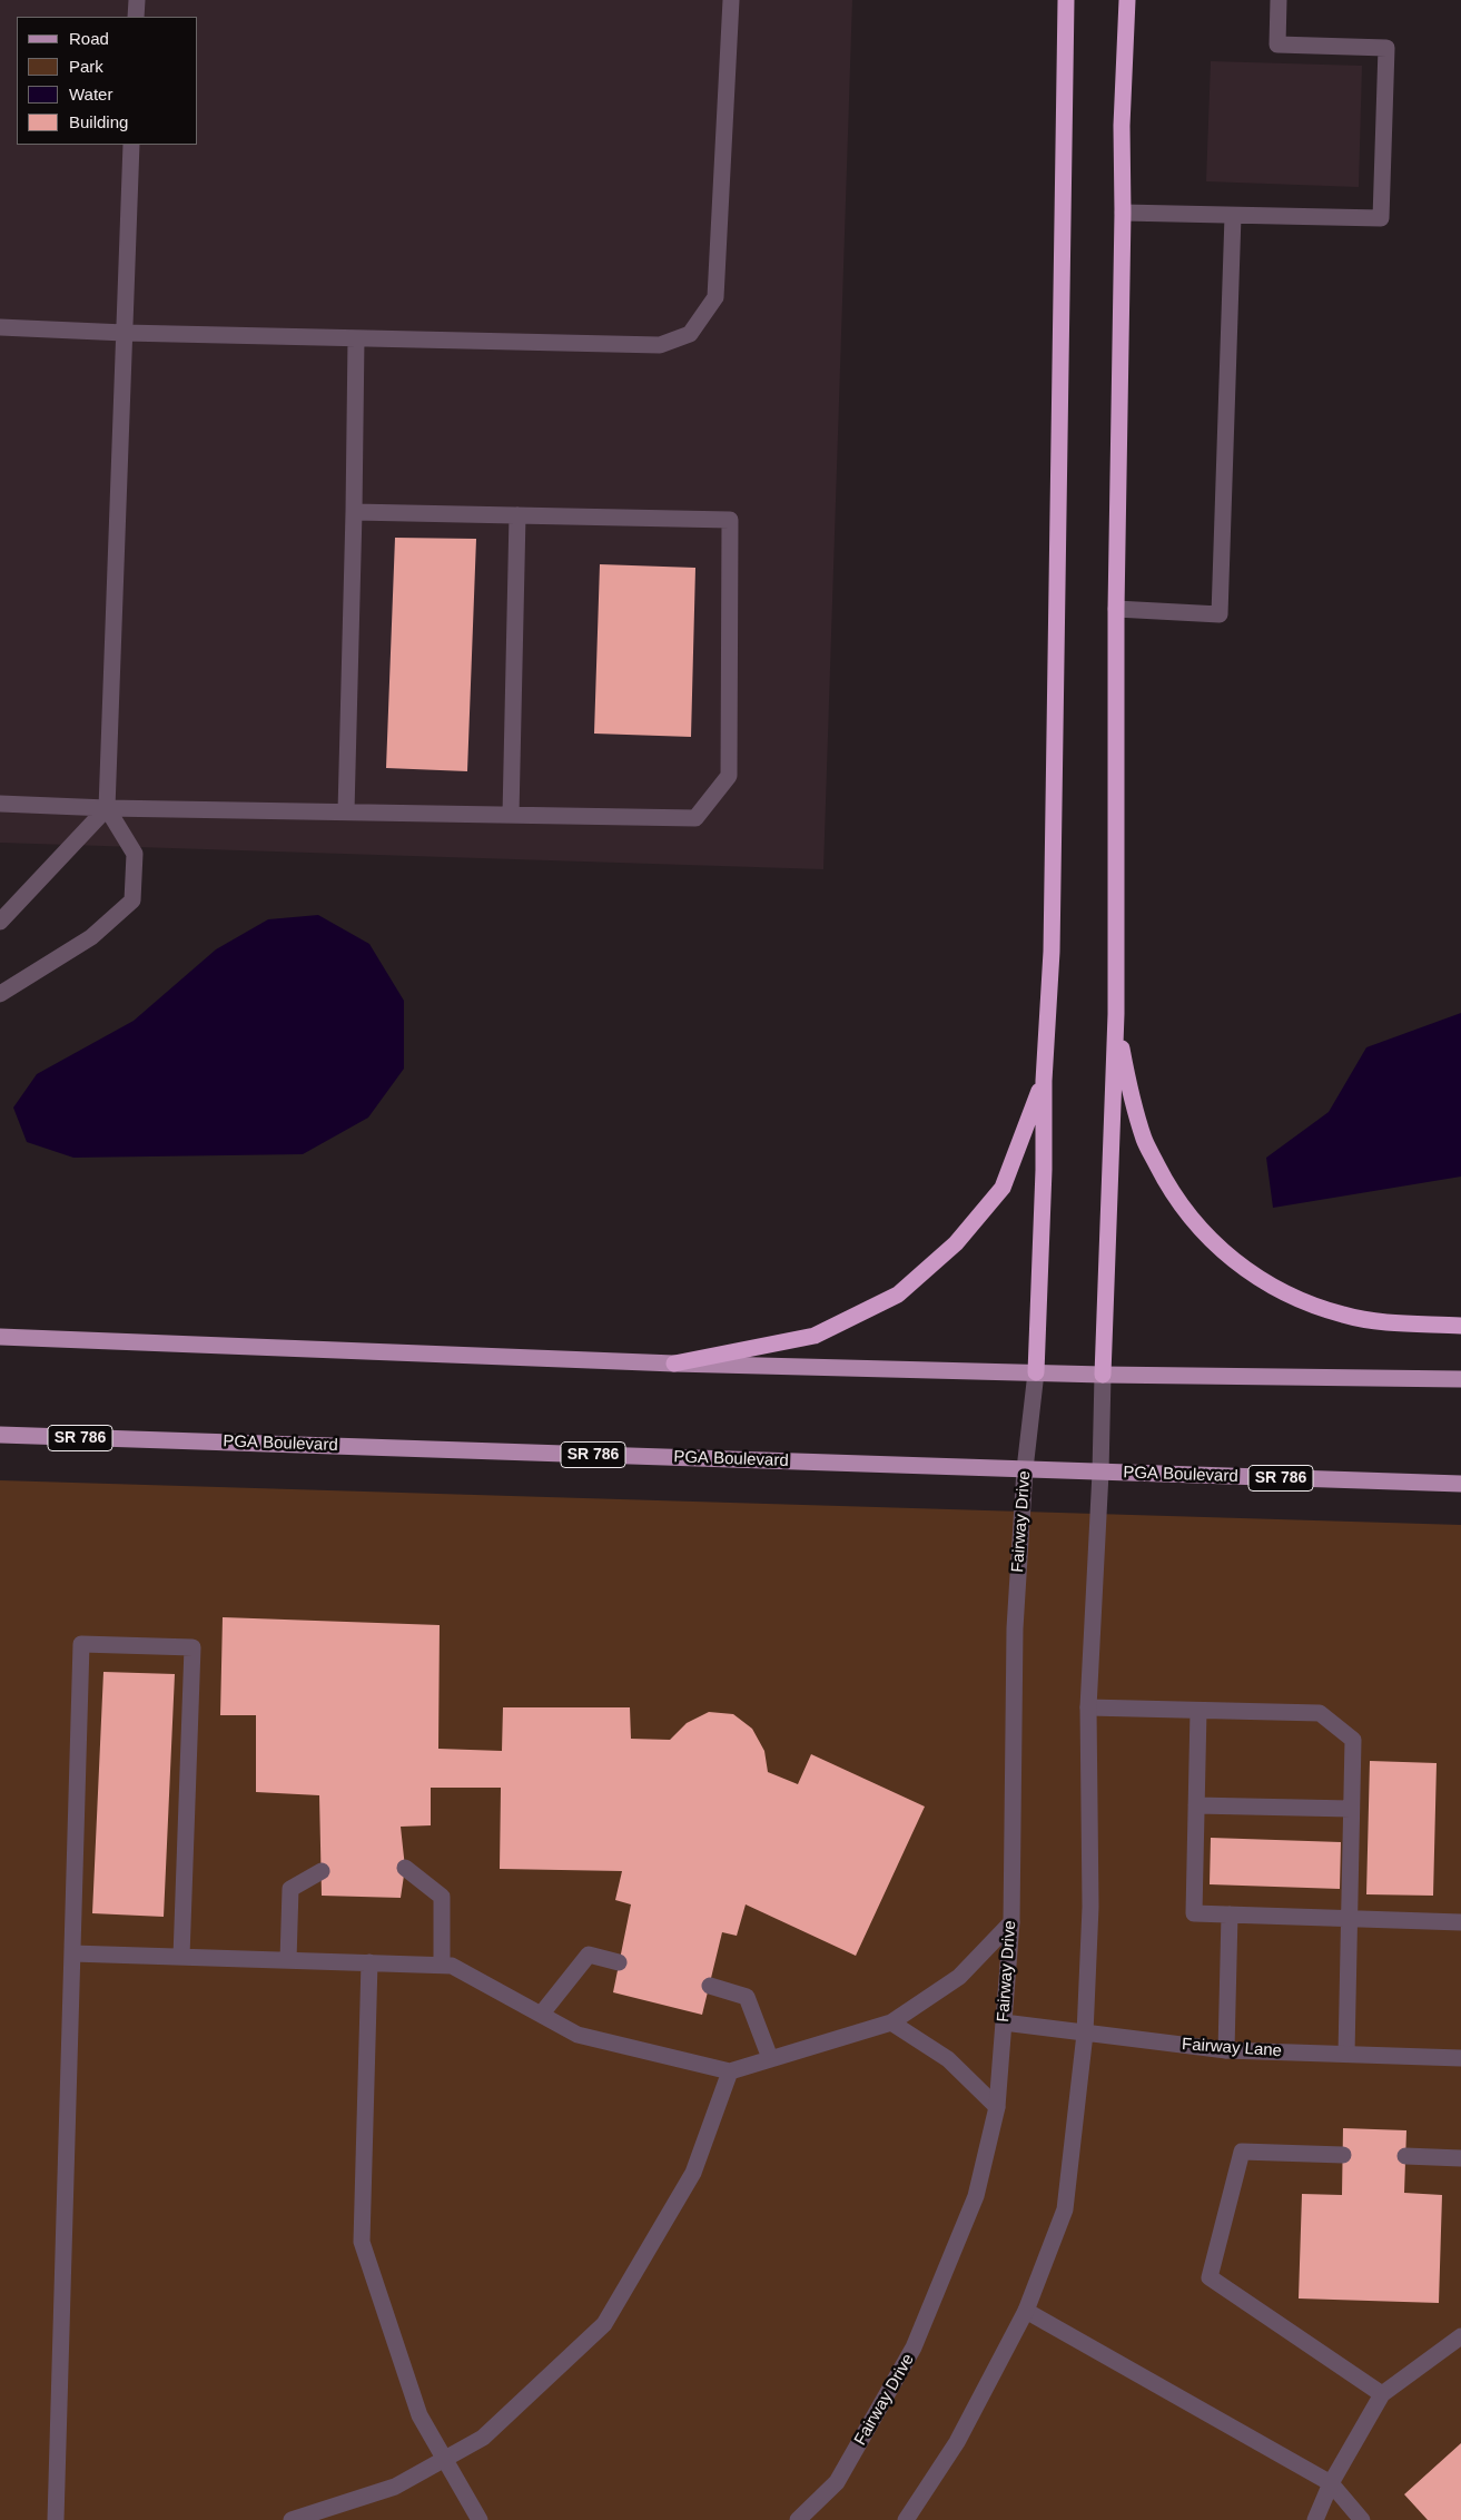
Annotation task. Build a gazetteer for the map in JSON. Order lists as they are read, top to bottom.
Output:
{
  "streets": {
    "main road": ["SR 786", "PGA Boulevard"],
    "street": ["Fairway Drive", "Fairway Lane"]
  },
  "crossings": [
    ["PGA Boulevard", "Fairway Drive"],
    ["Fairway Drive", "Fairway Lane"]
  ],
  "legend": [
    "Road",
    "Park",
    "Water",
    "Building"
  ]
}
